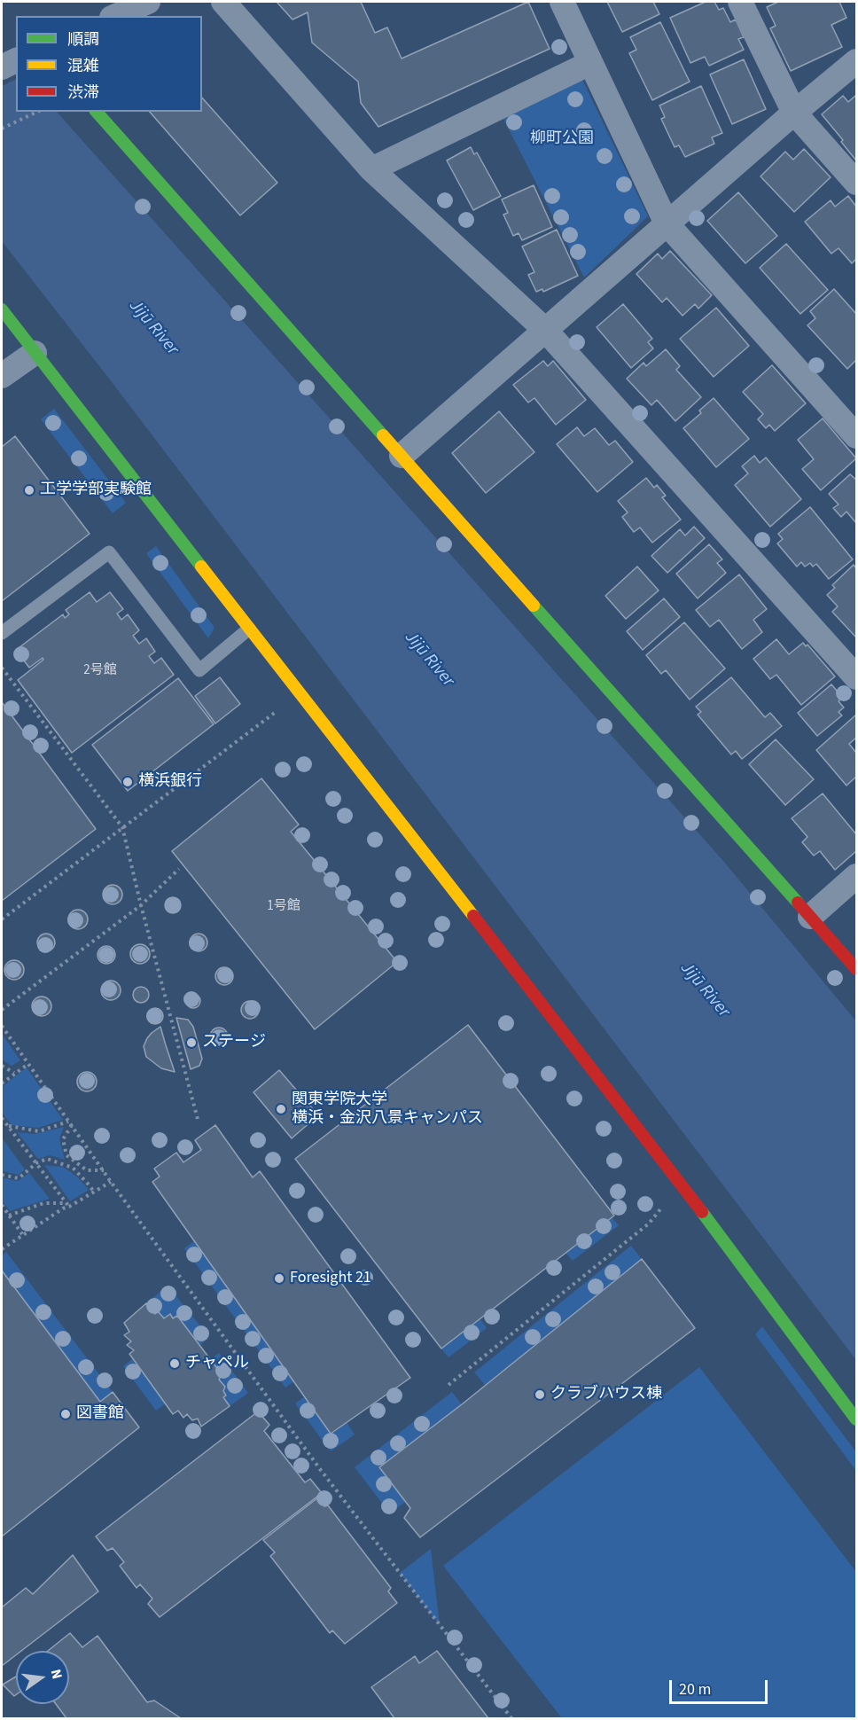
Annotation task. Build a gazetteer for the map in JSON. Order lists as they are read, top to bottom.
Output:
{
  "water": ["Jijū River"],
  "parks": ["柳町公園"],
  "places": [
    "工学学部実験館",
    "横浜銀行",
    "ステージ",
    "関東学院大学 横浜・金沢八景キャンパス",
    "Foresight 21",
    "チャペル",
    "クラブハウス棟",
    "図書館"
  ],
  "house_numbers": ["2号館", "1号館"],
  "legend": ["順調", "混雑", "渋滞"],
  "scale_bar": "20 m",
  "north": "right"
}
